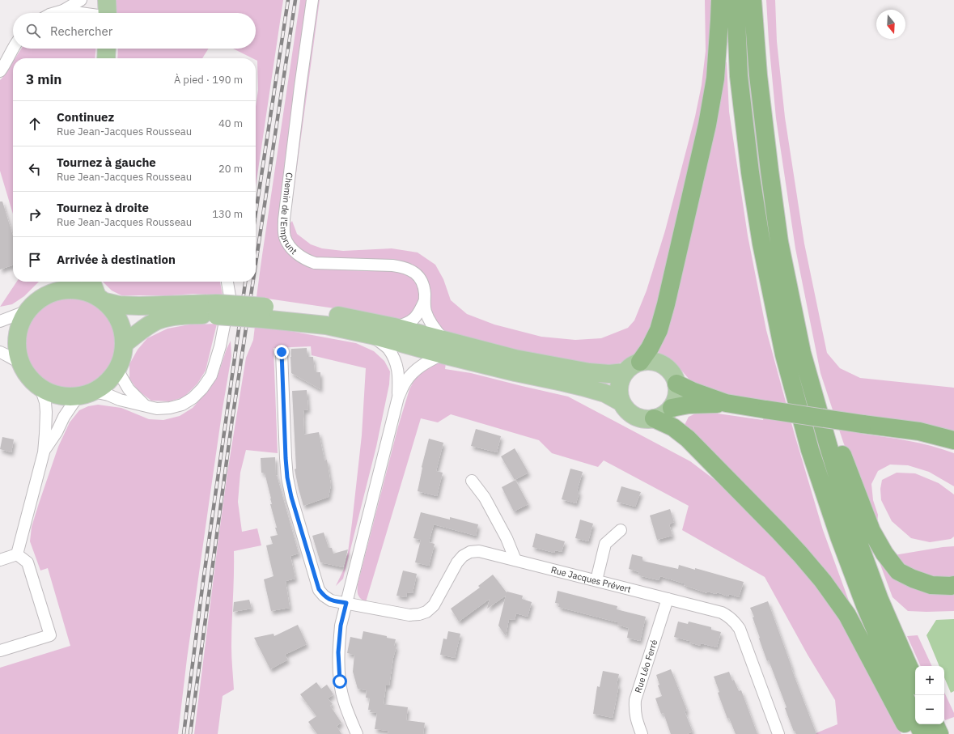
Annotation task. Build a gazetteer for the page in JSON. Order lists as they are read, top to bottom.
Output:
{
  "streets": {
    "street": ["Chemin de l'Emprunt", "Rue Jacques Prévert", "Rue Léo Ferré"]
  },
  "crossings": [
    ["Rue Jacques Prévert", "Rue Léo Ferré"]
  ],
  "north": "bottom",
  "page": {
    "search": "Rechercher",
    "heading": ["3 min", "À pied · 190 m"],
    "list": [
      ["Continuez", "Rue Jean-Jacques Rousseau", "40 m"],
      ["Tournez à gauche", "Rue Jean-Jacques Rousseau", "20 m"],
      ["Tournez à droite", "Rue Jean-Jacques Rousseau", "130 m"],
      "Arrivée à destination"
    ],
    "map_buttons": ["+", "−"]
  }
}
